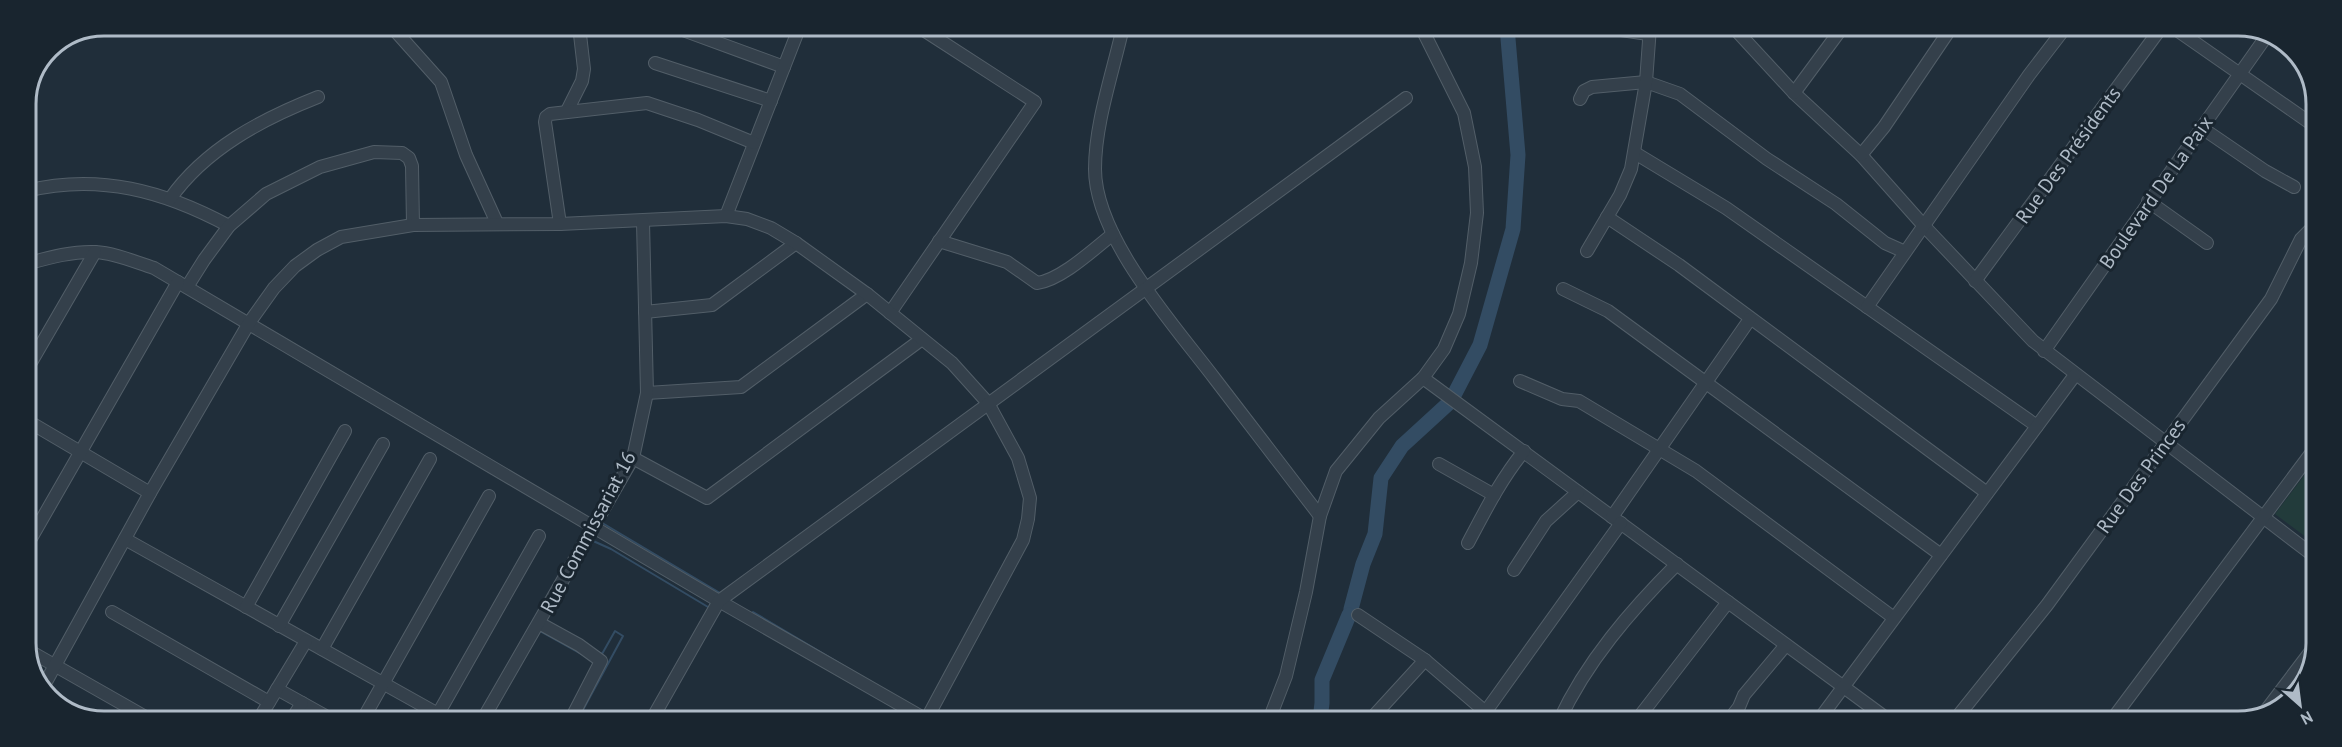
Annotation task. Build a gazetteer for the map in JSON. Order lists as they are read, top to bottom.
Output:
{
  "streets": {
    "street": [
      "Rue Des Présidents",
      "Boulevard De La Paix",
      "Rue Des Princes",
      "Rue Commissariat 16"
    ]
  },
  "north": "bottom right"
}
